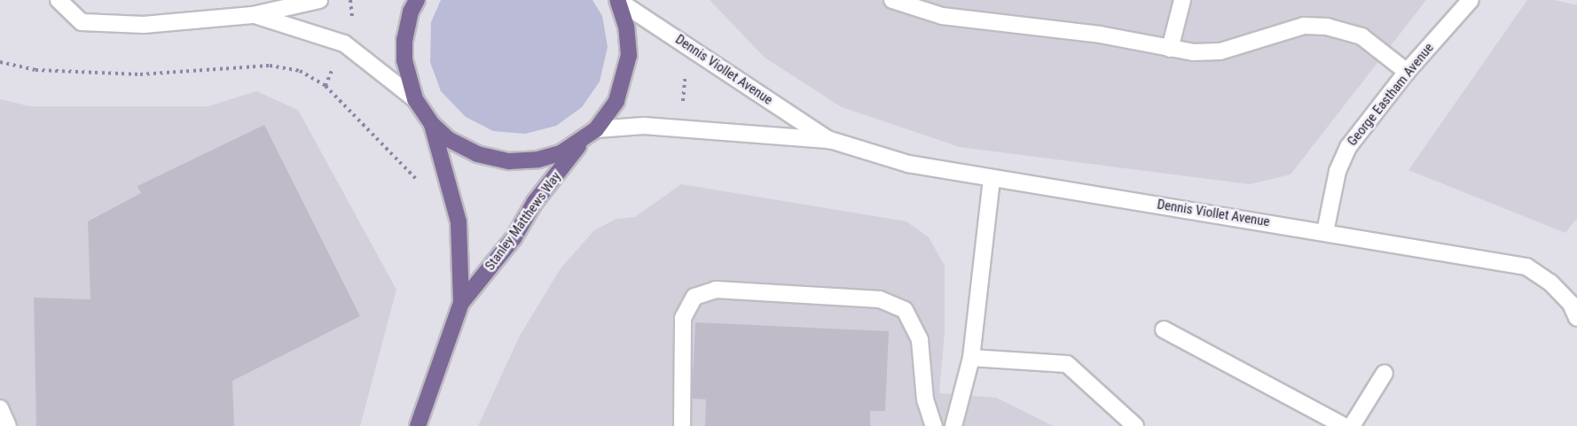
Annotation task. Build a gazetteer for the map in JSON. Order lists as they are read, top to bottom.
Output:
{
  "streets": {
    "main road": ["Stanley Matthews Way"],
    "street": ["Dennis Viollet Avenue", "George Eastham Avenue"]
  },
  "crossings": [
    ["Dennis Viollet Avenue", "George Eastham Avenue"],
    ["Dennis Viollet Avenue", "Stanley Matthews Way"]
  ]
}
